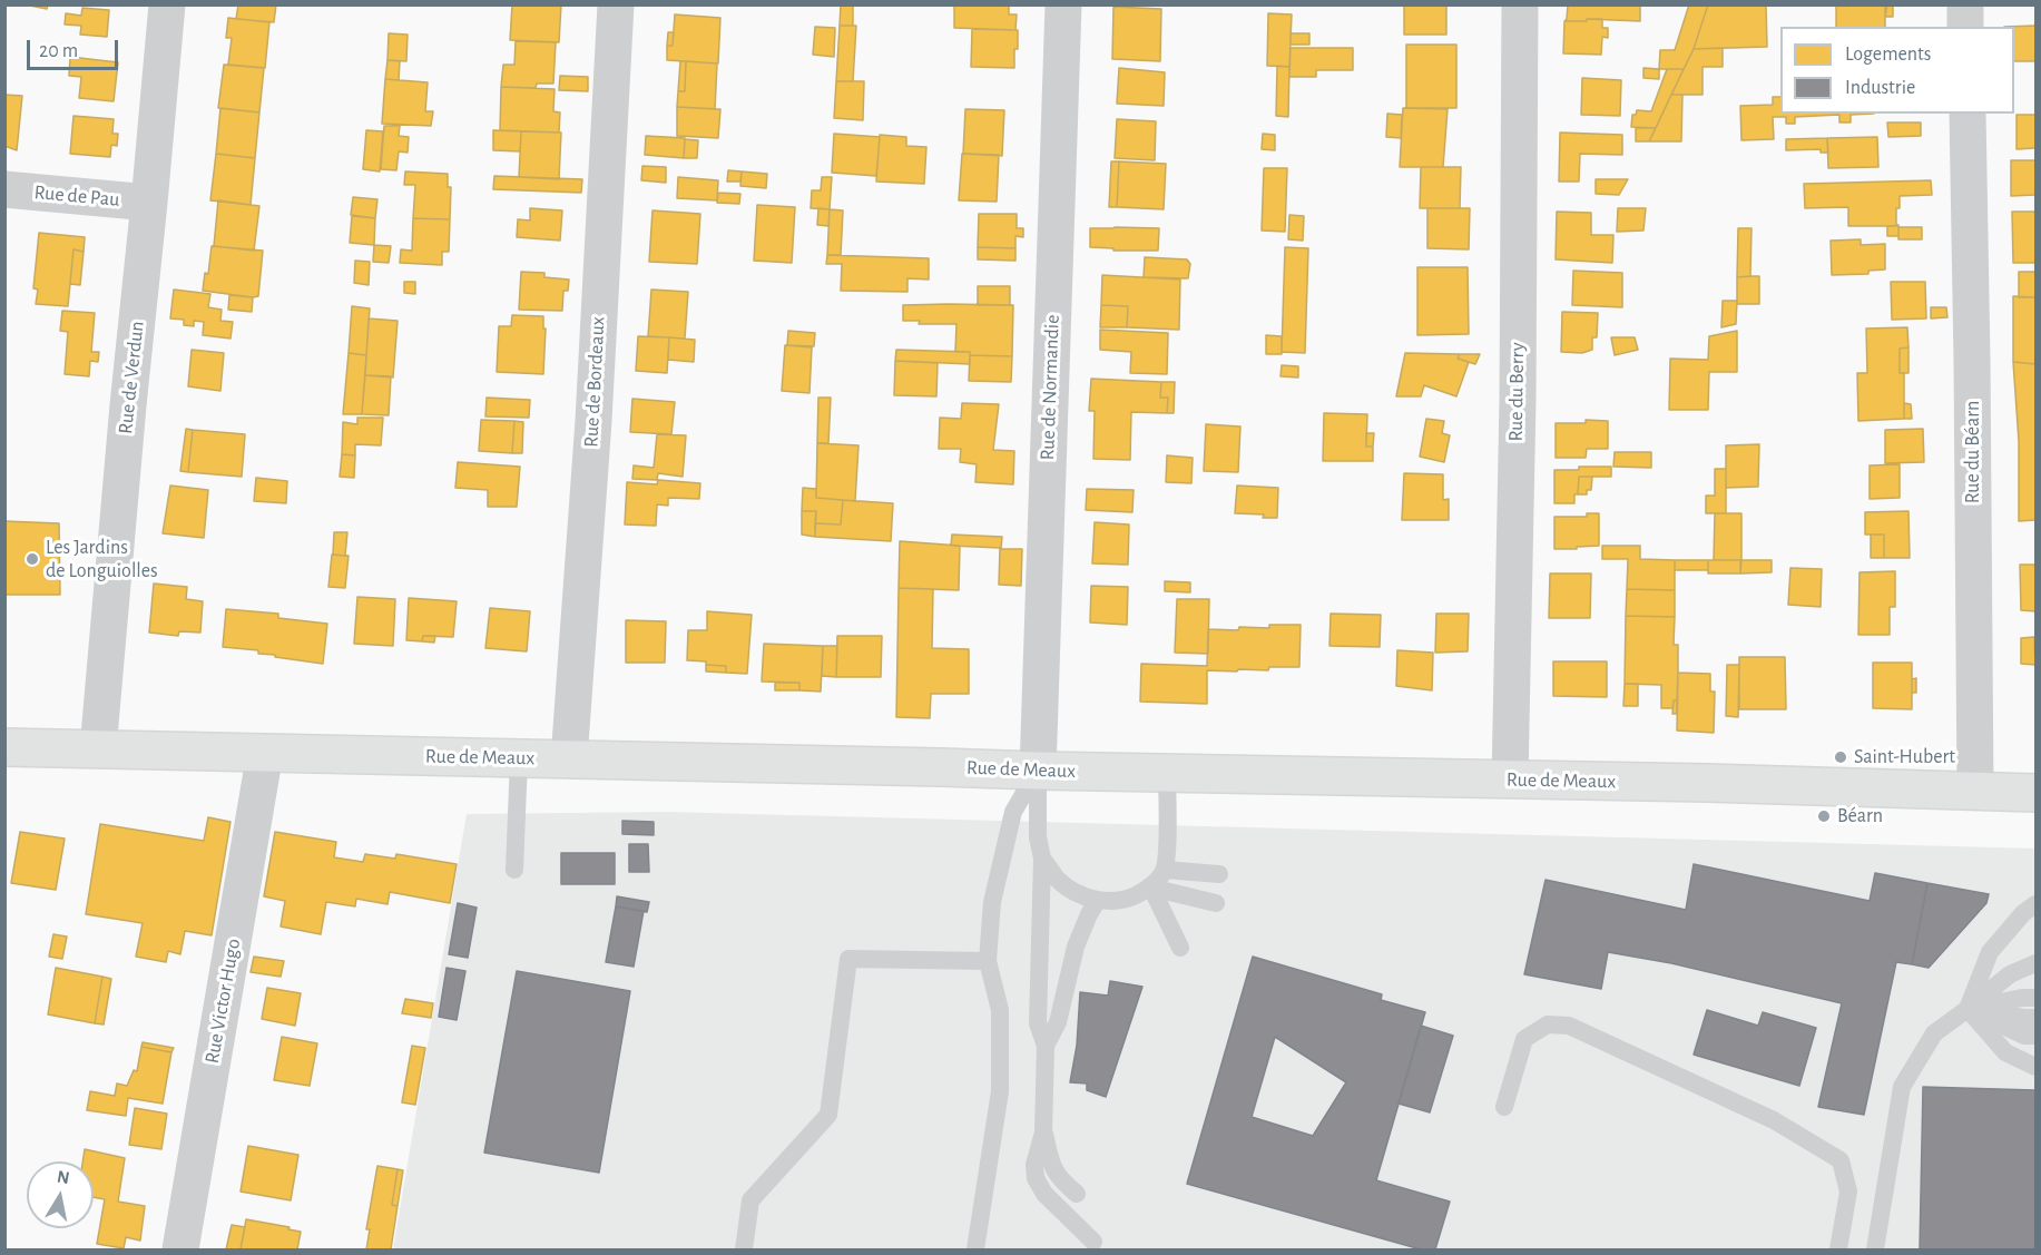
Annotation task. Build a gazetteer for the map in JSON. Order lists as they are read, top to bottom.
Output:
{
  "streets": {
    "main road": ["Rue de Meaux"],
    "street": [
      "Rue de Pau",
      "Rue de Verdun",
      "Rue de Bordeaux",
      "Rue de Normandie",
      "Rue du Berry",
      "Rue du Béarn",
      "Rue Victor Hugo"
    ]
  },
  "crossings": [
    ["Rue de Pau", "Rue de Verdun"],
    ["Rue de Verdun", "Rue de Meaux"],
    ["Rue de Bordeaux", "Rue de Meaux"],
    ["Rue de Normandie", "Rue de Meaux"],
    ["Rue du Berry", "Rue de Meaux"],
    ["Rue du Béarn", "Rue de Meaux"],
    ["Rue de Meaux", "Rue Victor Hugo"]
  ],
  "places": ["Les Jardins de Longuiolles", "Saint-Hubert", "Béarn"],
  "legend": ["Logements", "Industrie"],
  "scale_bar": "20 m",
  "north": "top"
}
